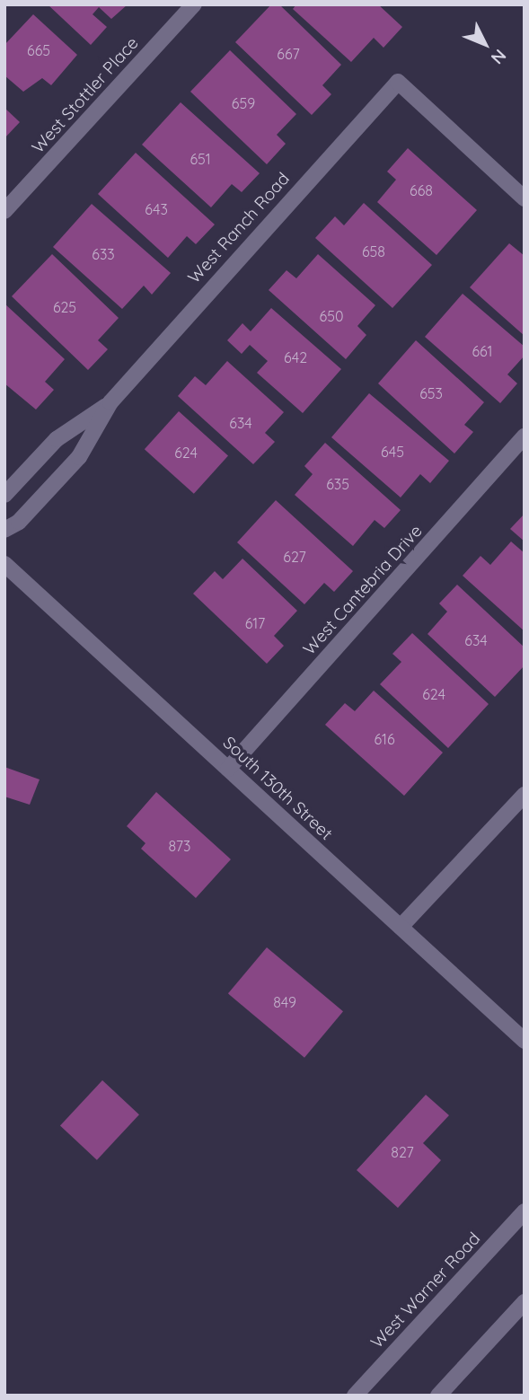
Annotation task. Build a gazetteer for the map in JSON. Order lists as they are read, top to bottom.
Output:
{
  "streets": {
    "street": [
      "West Stottler Place",
      "West Ranch Road",
      "West Cantebria Drive",
      "South 130th Street",
      "West Warner Road"
    ]
  },
  "crossings": [
    ["West Cantebria Drive", "South 130th Street"]
  ],
  "house_numbers": [
    "665",
    "667",
    "659",
    "651",
    "668",
    "643",
    "658",
    "633",
    "625",
    "650",
    "661",
    "642",
    "653",
    "634",
    "645",
    "624",
    "635",
    "627",
    "617",
    "634",
    "624",
    "616",
    "873",
    "849",
    "827"
  ],
  "north": "bottom right"
}
